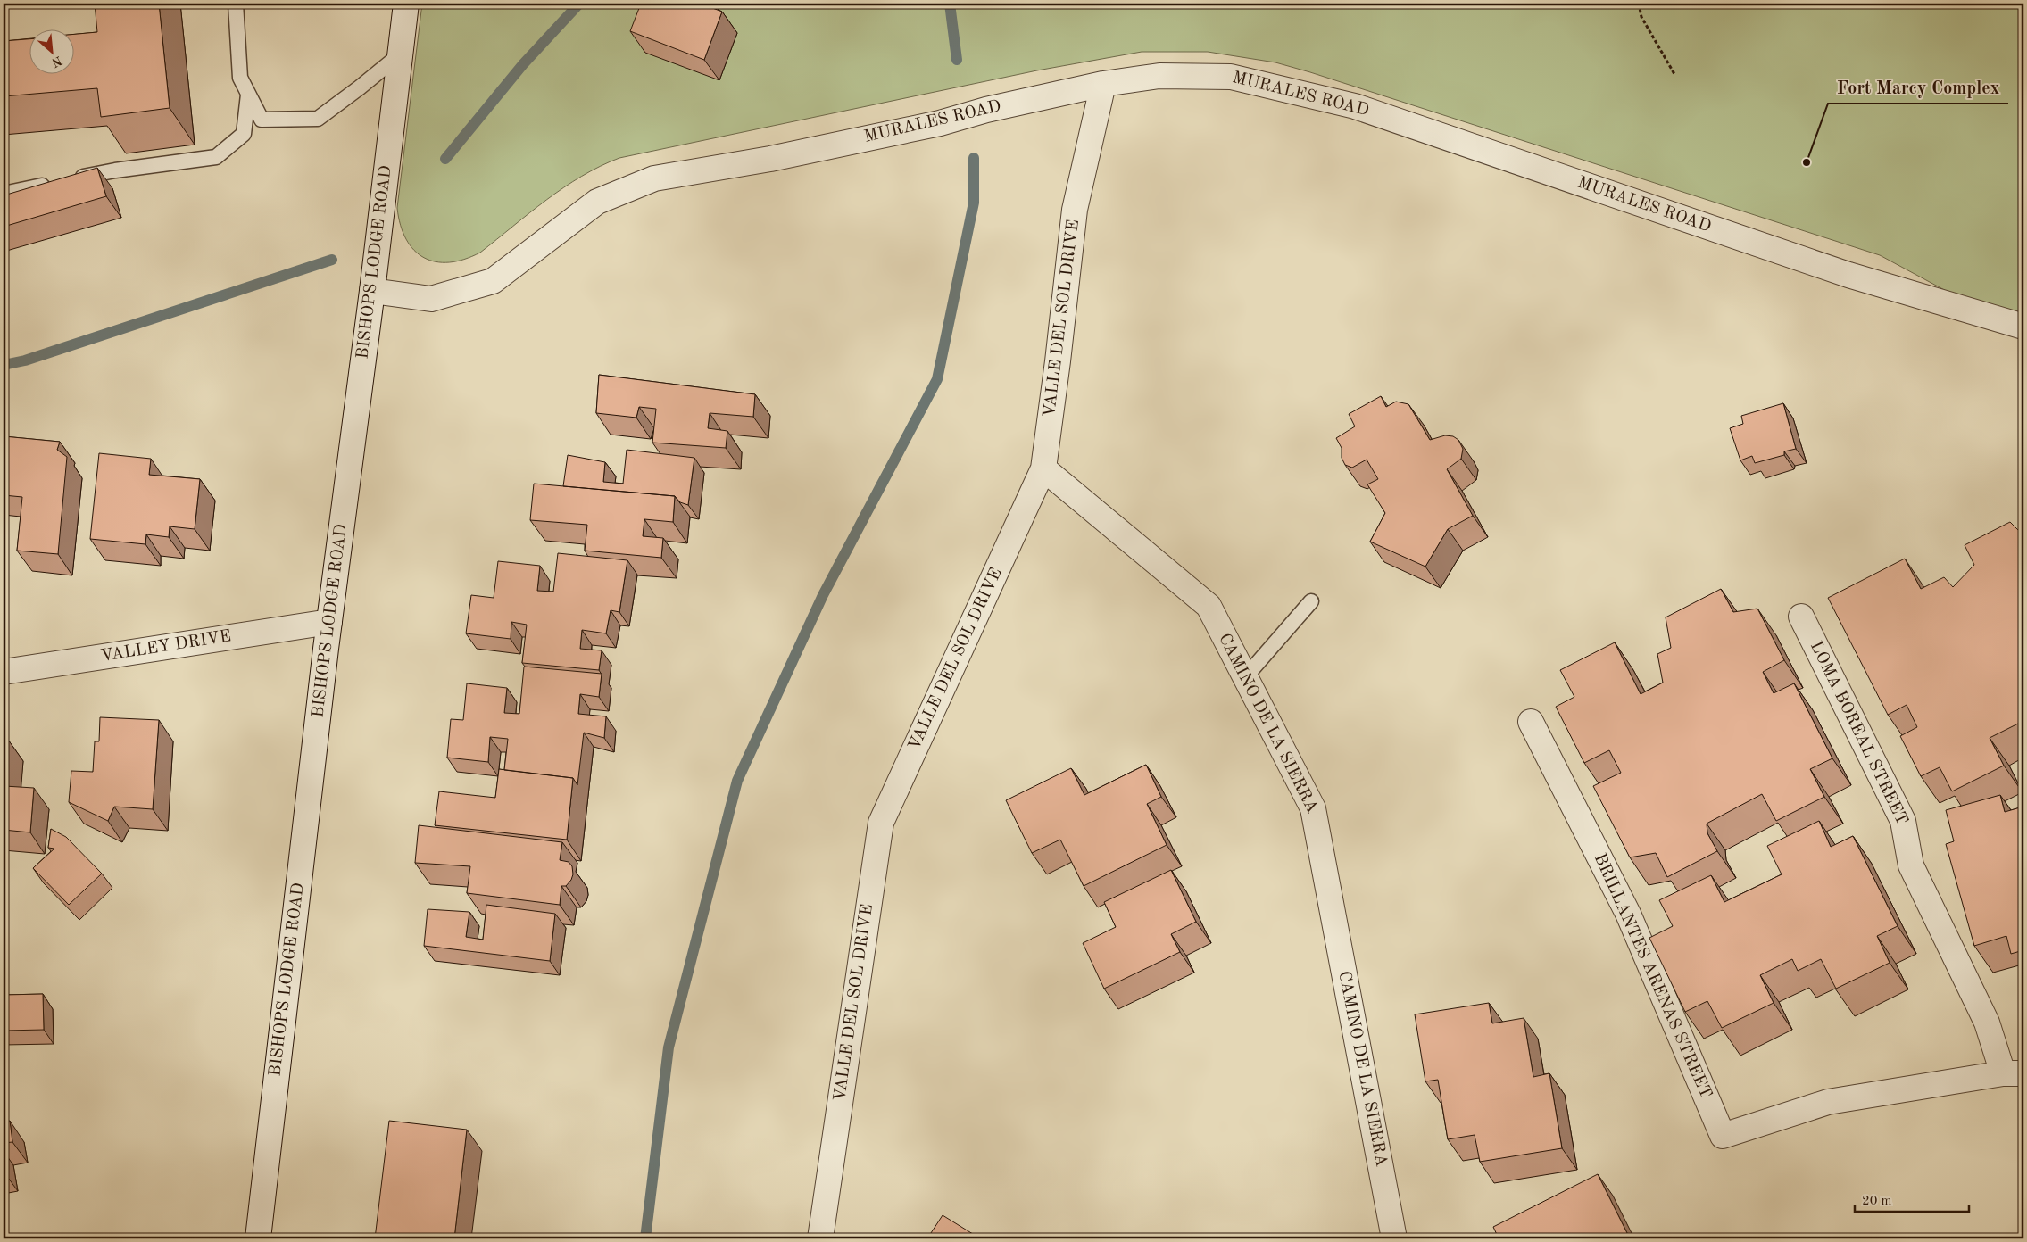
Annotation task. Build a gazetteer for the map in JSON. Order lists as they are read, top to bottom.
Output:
{
  "streets": {
    "street": [
      "MURALES ROAD",
      "BISHOPS LODGE ROAD",
      "VALLE DEL SOL DRIVE",
      "VALLEY DRIVE",
      "CAMINO DE LA SIERRA",
      "LOMA BOREAL STREET",
      "BRILLANTES ARENAS STREET"
    ]
  },
  "crossings": [
    ["MURALES ROAD", "BISHOPS LODGE ROAD"],
    ["MURALES ROAD", "VALLE DEL SOL DRIVE"],
    ["BISHOPS LODGE ROAD", "VALLEY DRIVE"],
    ["VALLE DEL SOL DRIVE", "CAMINO DE LA SIERRA"],
    ["LOMA BOREAL STREET", "BRILLANTES ARENAS STREET"]
  ],
  "places": ["Fort Marcy Complex"],
  "scale_bar": "20 m",
  "north": "bottom right"
}
